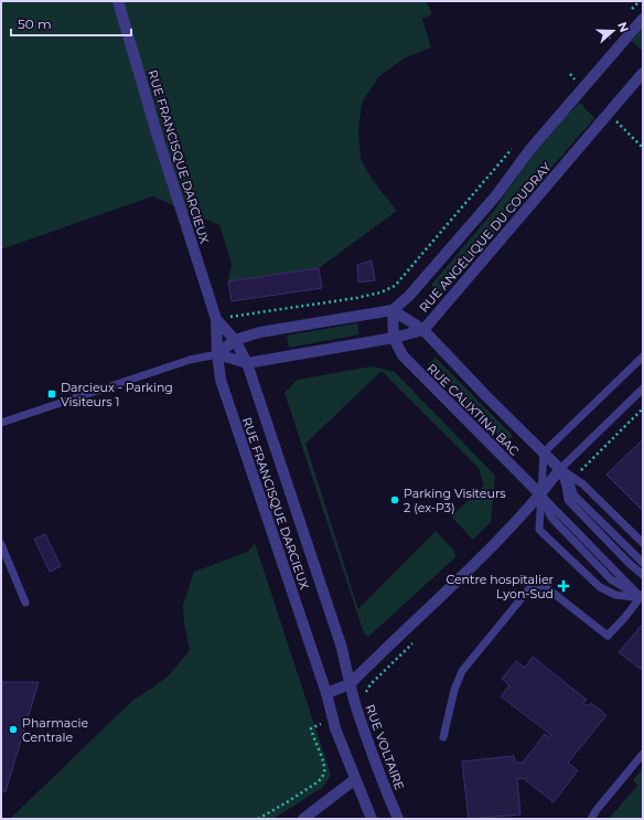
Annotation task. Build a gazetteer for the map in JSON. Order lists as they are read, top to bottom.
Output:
{
  "streets": {
    "street": [
      "RUE FRANCISQUE DARCIEUX",
      "RUE ANGÉLIQUE DU COUDRAY",
      "RUE CALIXTINA BAC",
      "RUE VOLTAIRE"
    ]
  },
  "crossings": [
    ["RUE FRANCISQUE DARCIEUX", "RUE ANGÉLIQUE DU COUDRAY"],
    ["RUE FRANCISQUE DARCIEUX", "RUE VOLTAIRE"],
    ["RUE ANGÉLIQUE DU COUDRAY", "RUE CALIXTINA BAC"]
  ],
  "places": {
    "transit": ["Darcieux - Parking Visiteurs 1"],
    "other": ["Parking Visiteurs 2 (ex-P3)", "Pharmacie Centrale"],
    "health": ["Centre hospitalier Lyon-Sud"]
  },
  "scale_bar": "50 m",
  "north": "right"
}
